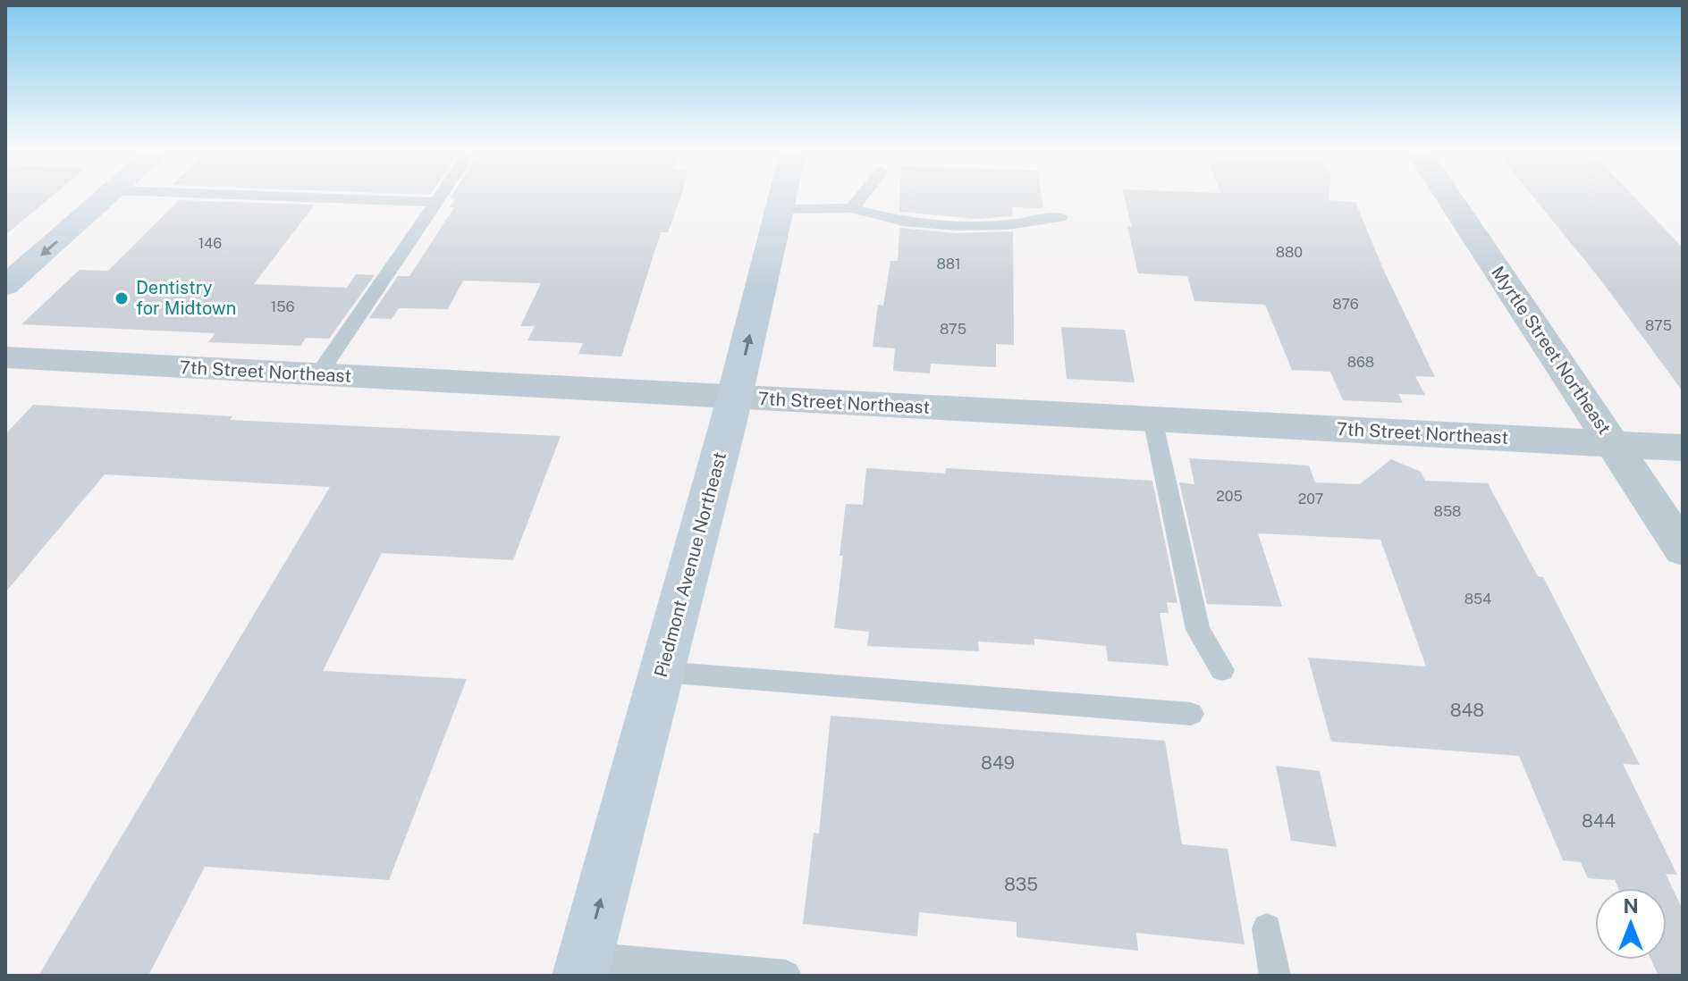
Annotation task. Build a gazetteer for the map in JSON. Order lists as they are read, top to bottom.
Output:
{
  "streets": {
    "main road": ["Piedmont Avenue Northeast"],
    "street": ["Myrtle Street Northeast", "7th Street Northeast"]
  },
  "crossings": [
    ["Myrtle Street Northeast", "7th Street Northeast"],
    ["7th Street Northeast", "Piedmont Avenue Northeast"]
  ],
  "one_way": ["Piedmont Avenue Northeast"],
  "places": ["Dentistry for Midtown"],
  "house_numbers": [
    "146",
    "880",
    "881",
    "876",
    "156",
    "875",
    "875",
    "868",
    "205",
    "207",
    "858",
    "854",
    "848",
    "849",
    "844",
    "835"
  ],
  "north": "top"
}
